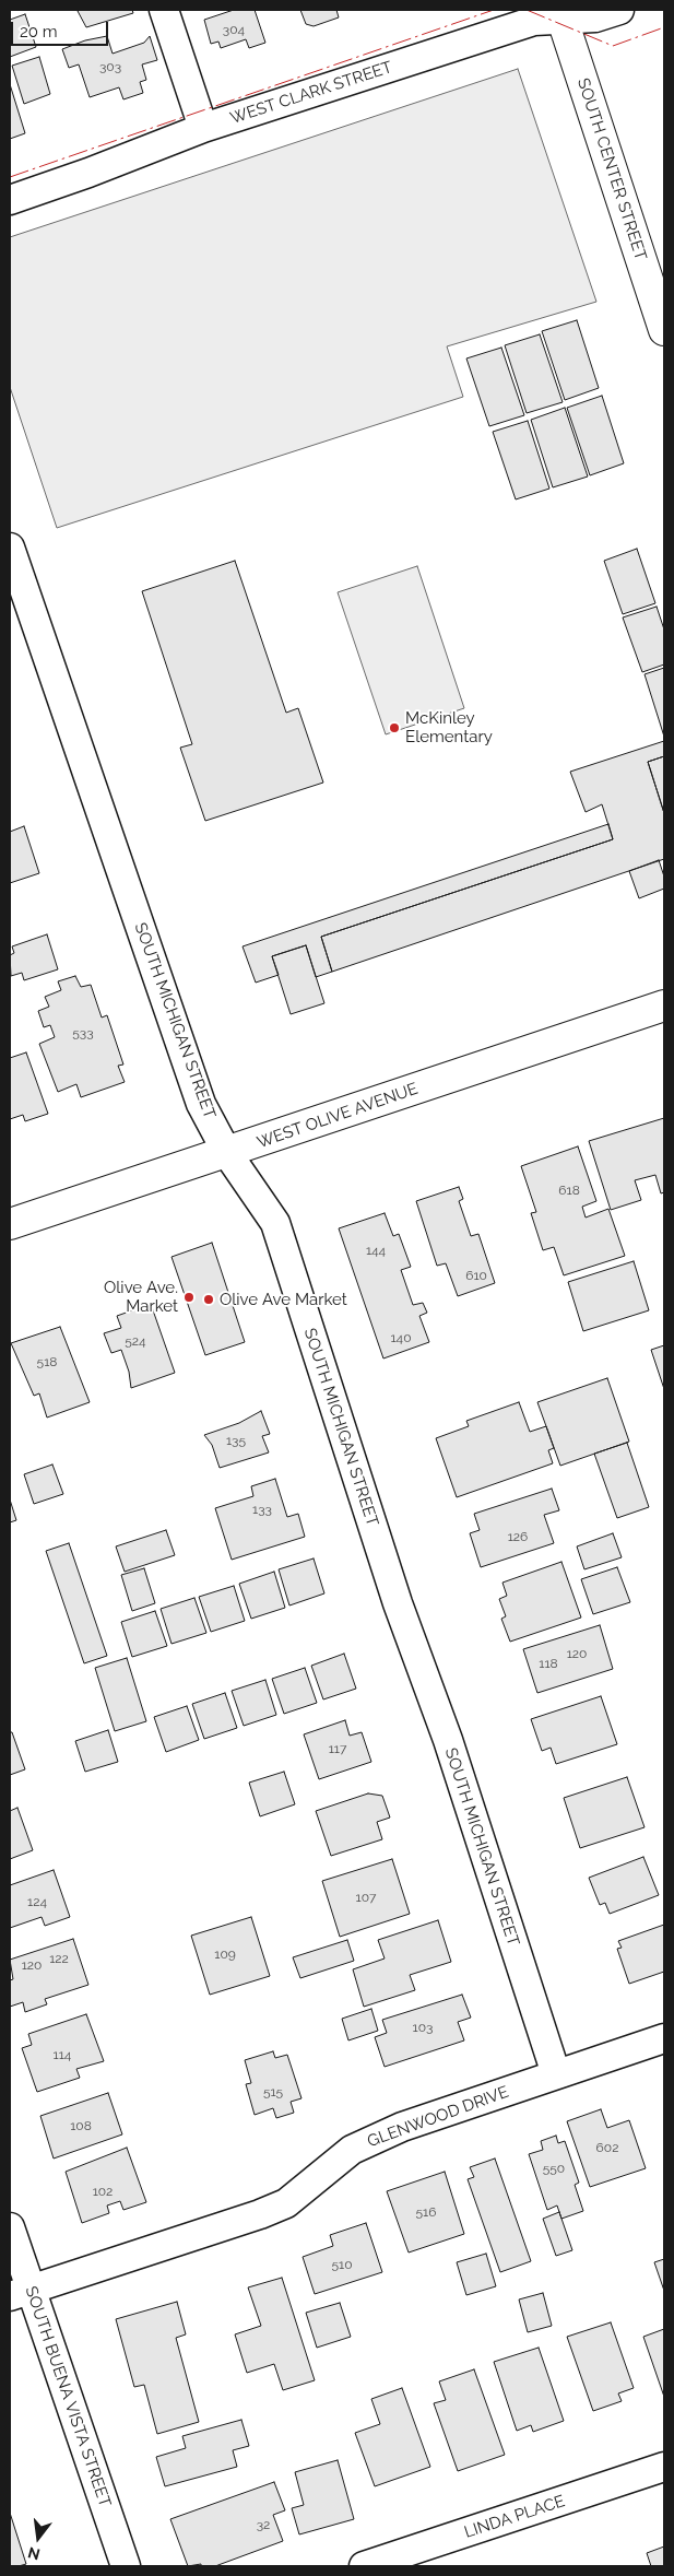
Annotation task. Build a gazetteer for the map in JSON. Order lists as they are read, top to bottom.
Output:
{
  "streets": {
    "street": [
      "WEST CLARK STREET",
      "SOUTH CENTER STREET",
      "SOUTH MICHIGAN STREET",
      "WEST OLIVE AVENUE",
      "GLENWOOD DRIVE",
      "SOUTH BUENA VISTA STREET",
      "LINDA PLACE"
    ]
  },
  "crossings": [
    ["WEST CLARK STREET", "SOUTH CENTER STREET"],
    ["SOUTH MICHIGAN STREET", "WEST OLIVE AVENUE"],
    ["SOUTH MICHIGAN STREET", "GLENWOOD DRIVE"],
    ["GLENWOOD DRIVE", "SOUTH BUENA VISTA STREET"]
  ],
  "places": ["McKinley Elementary", "Olive Ave. Market", "Olive Ave Market"],
  "house_numbers": [
    "304",
    "303",
    "533",
    "618",
    "144",
    "610",
    "140",
    "524",
    "518",
    "135",
    "133",
    "126",
    "120",
    "118",
    "117",
    "107",
    "124",
    "109",
    "122",
    "120",
    "103",
    "114",
    "515",
    "108",
    "602",
    "550",
    "102",
    "516",
    "510",
    "32"
  ],
  "scale_bar": "20 m",
  "north": "bottom"
}
